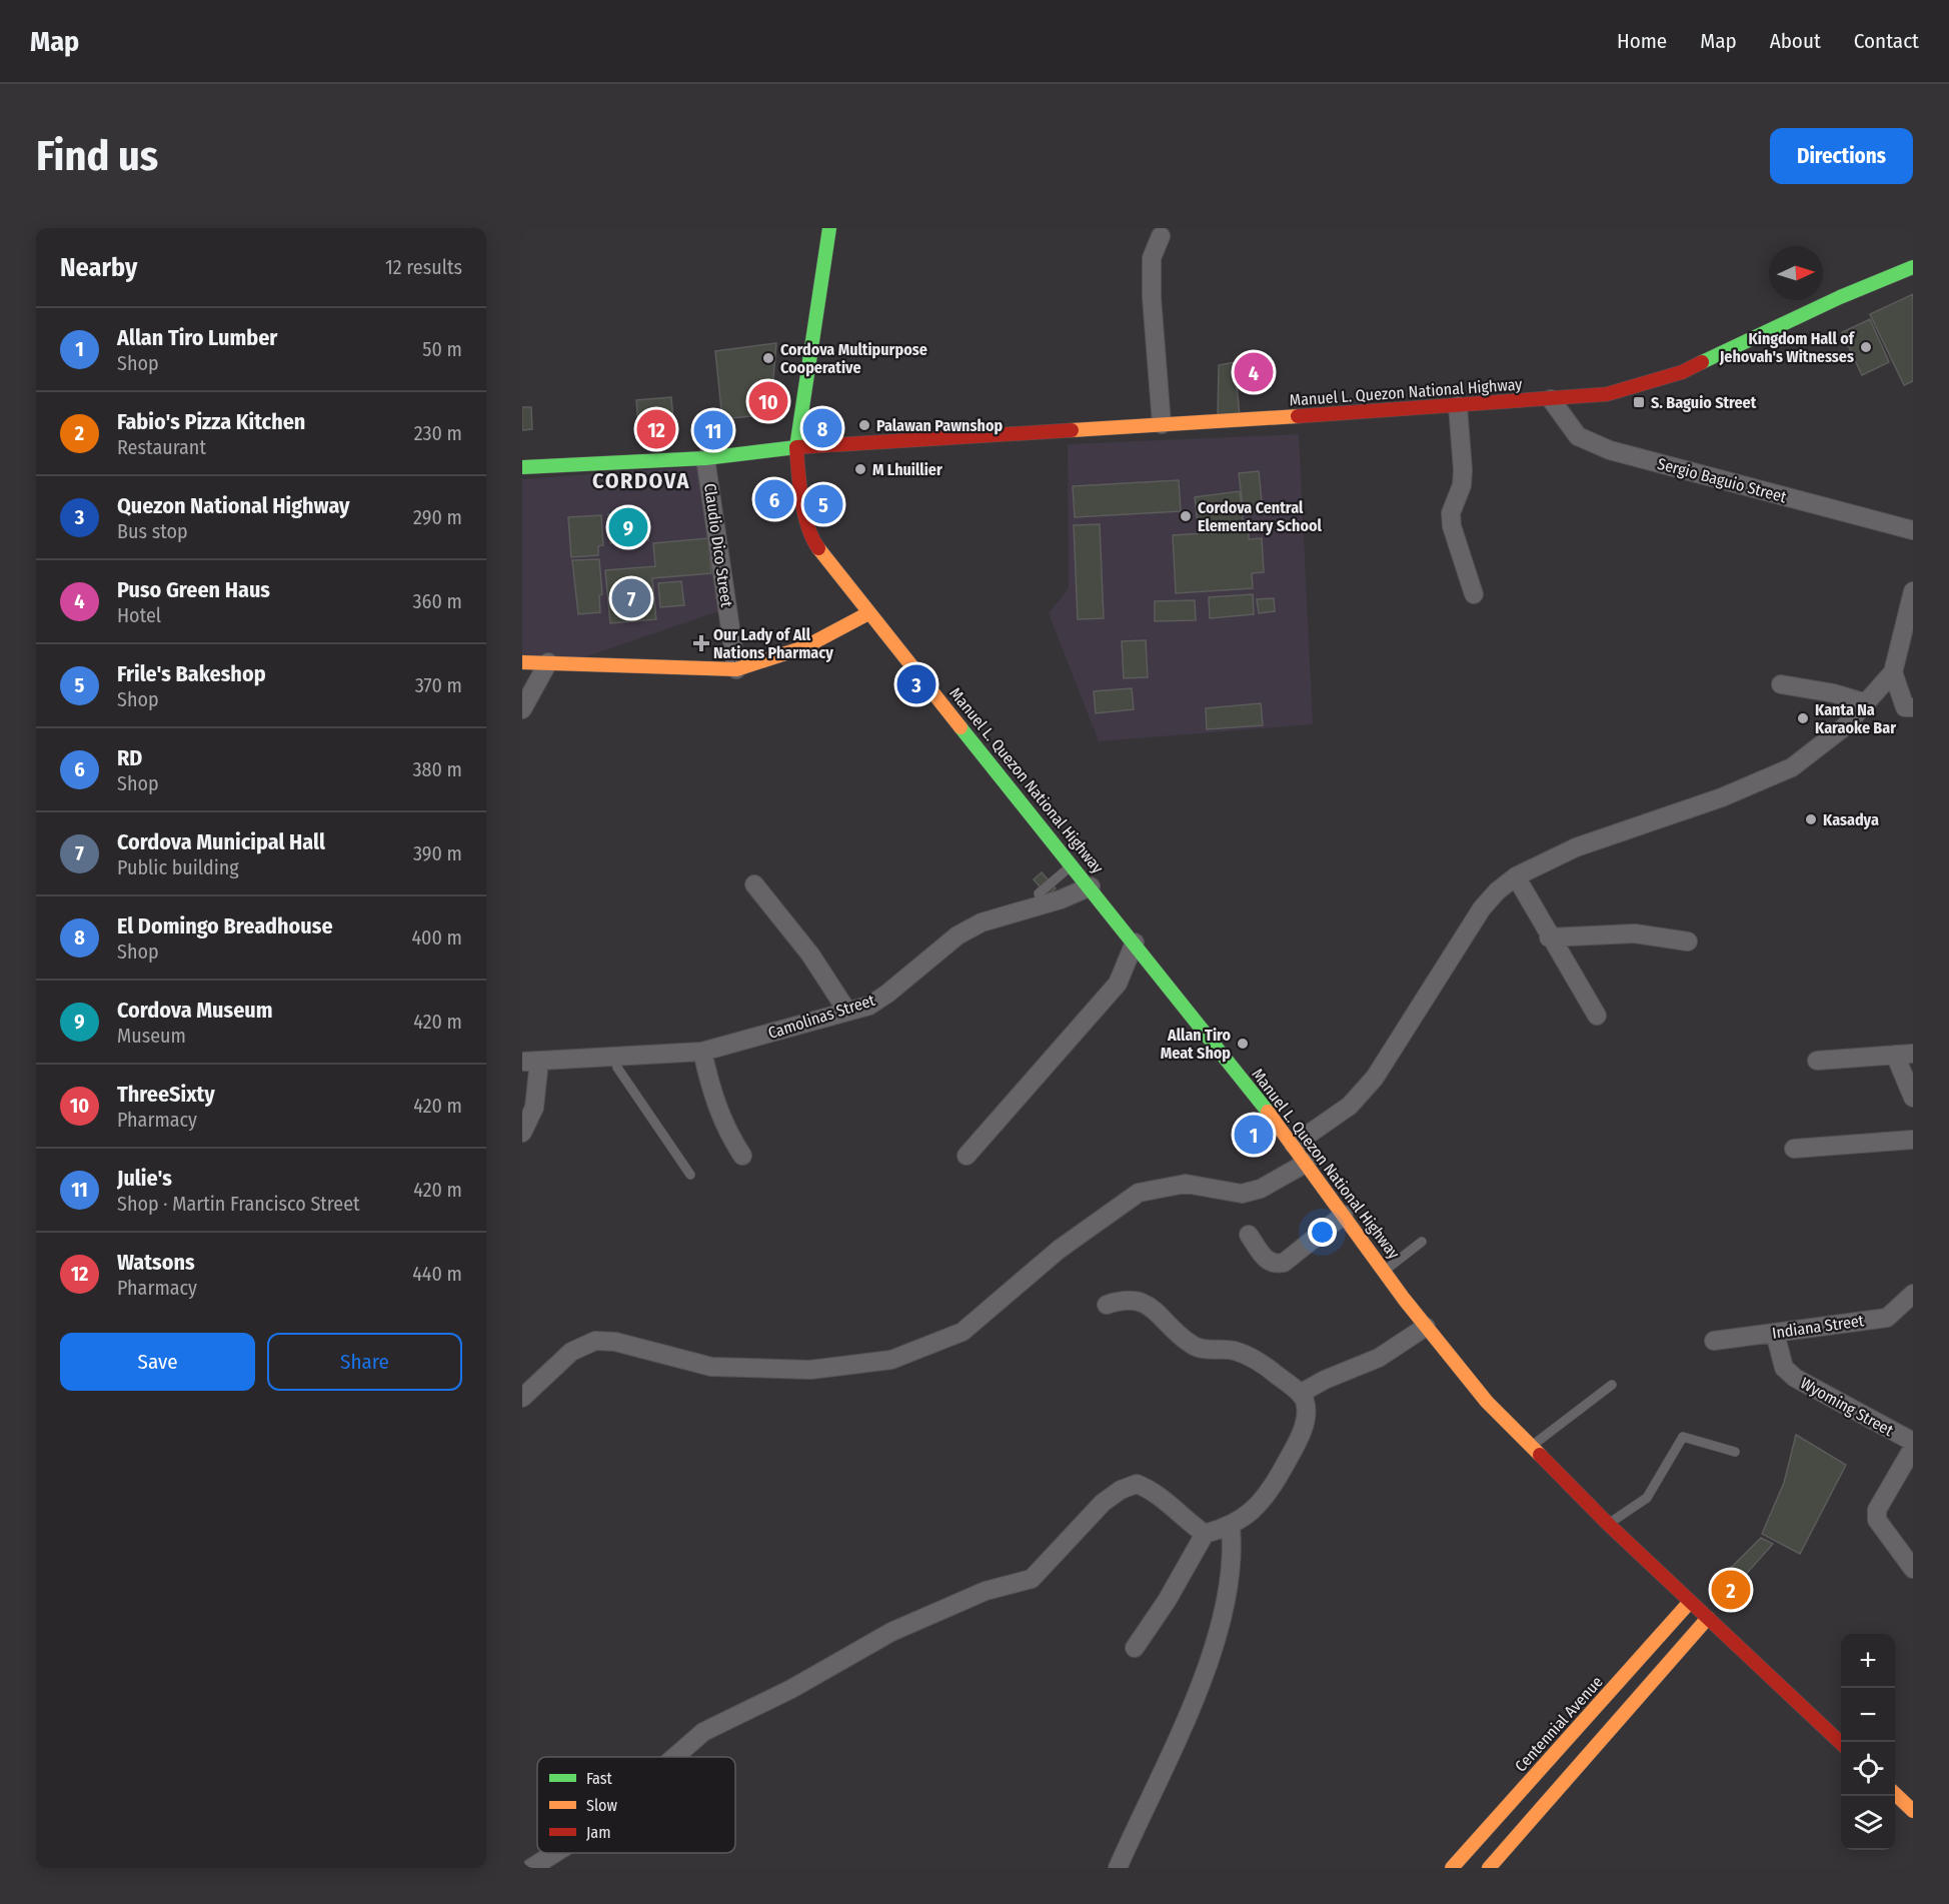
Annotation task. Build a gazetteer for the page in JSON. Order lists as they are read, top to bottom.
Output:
{
  "streets": {
    "main road": ["Manuel L. Quezon National Highway", "Centennial Avenue"],
    "street": [
      "Sergio Baguio Street",
      "Claudio Dico Street",
      "Camolinas Street",
      "Indiana Street",
      "Wyoming Street"
    ]
  },
  "crossings": [
    ["Manuel L. Quezon National Highway", "Sergio Baguio Street"],
    ["Manuel L. Quezon National Highway", "Camolinas Street"],
    ["Manuel L. Quezon National Highway", "Centennial Avenue"],
    ["Indiana Street", "Wyoming Street"]
  ],
  "districts": ["CORDOVA"],
  "places": {
    "other": [
      "Kingdom Hall of Jehovah's Witnesses",
      "Cordova Multipurpose Cooperative",
      "Palawan Pawnshop",
      "M Lhuillier",
      "Cordova Central Elementary School",
      "Kanta Na Karaoke Bar",
      "Kasadya",
      "Allan Tiro Meat Shop"
    ],
    "transit": ["S. Baguio Street"],
    "health": ["Our Lady of All Nations Pharmacy"]
  },
  "legend": ["Fast", "Slow", "Jam"],
  "north": "right",
  "page": {
    "header": "Map",
    "nav": [
      "Home",
      "Map",
      "About",
      "Contact"
    ],
    "buttons": [
      "Directions",
      ["Save", "Share"]
    ],
    "title": "Find us",
    "heading": ["Nearby", "12 results"],
    "list": [
      {
        "mark": "1",
        "name": "Allan Tiro Lumber",
        "note": "Shop",
        "value": "50 m"
      },
      {
        "mark": "2",
        "name": "Fabio's Pizza Kitchen",
        "note": "Restaurant",
        "value": "230 m"
      },
      {
        "mark": "3",
        "name": "Quezon National Highway",
        "note": "Bus stop",
        "value": "290 m"
      },
      {
        "mark": "4",
        "name": "Puso Green Haus",
        "note": "Hotel",
        "value": "360 m"
      },
      {
        "mark": "5",
        "name": "Frile's Bakeshop",
        "note": "Shop",
        "value": "370 m"
      },
      {
        "mark": "6",
        "name": "RD",
        "note": "Shop",
        "value": "380 m"
      },
      {
        "mark": "7",
        "name": "Cordova Municipal Hall",
        "note": "Public building",
        "value": "390 m"
      },
      {
        "mark": "8",
        "name": "El Domingo Breadhouse",
        "note": "Shop",
        "value": "400 m"
      },
      {
        "mark": "9",
        "name": "Cordova Museum",
        "note": "Museum",
        "value": "420 m"
      },
      {
        "mark": "10",
        "name": "ThreeSixty",
        "note": "Pharmacy",
        "value": "420 m"
      },
      {
        "mark": "11",
        "name": "Julie's",
        "note": "Shop · Martin Francisco Street",
        "value": "420 m"
      },
      {
        "mark": "12",
        "name": "Watsons",
        "note": "Pharmacy",
        "value": "440 m"
      }
    ],
    "pins": [
      "4",
      "10",
      "8",
      "12",
      "11",
      "6",
      "5",
      "9",
      "7",
      "3",
      "1",
      "2"
    ],
    "map_buttons": ["+", "−"]
  }
}
